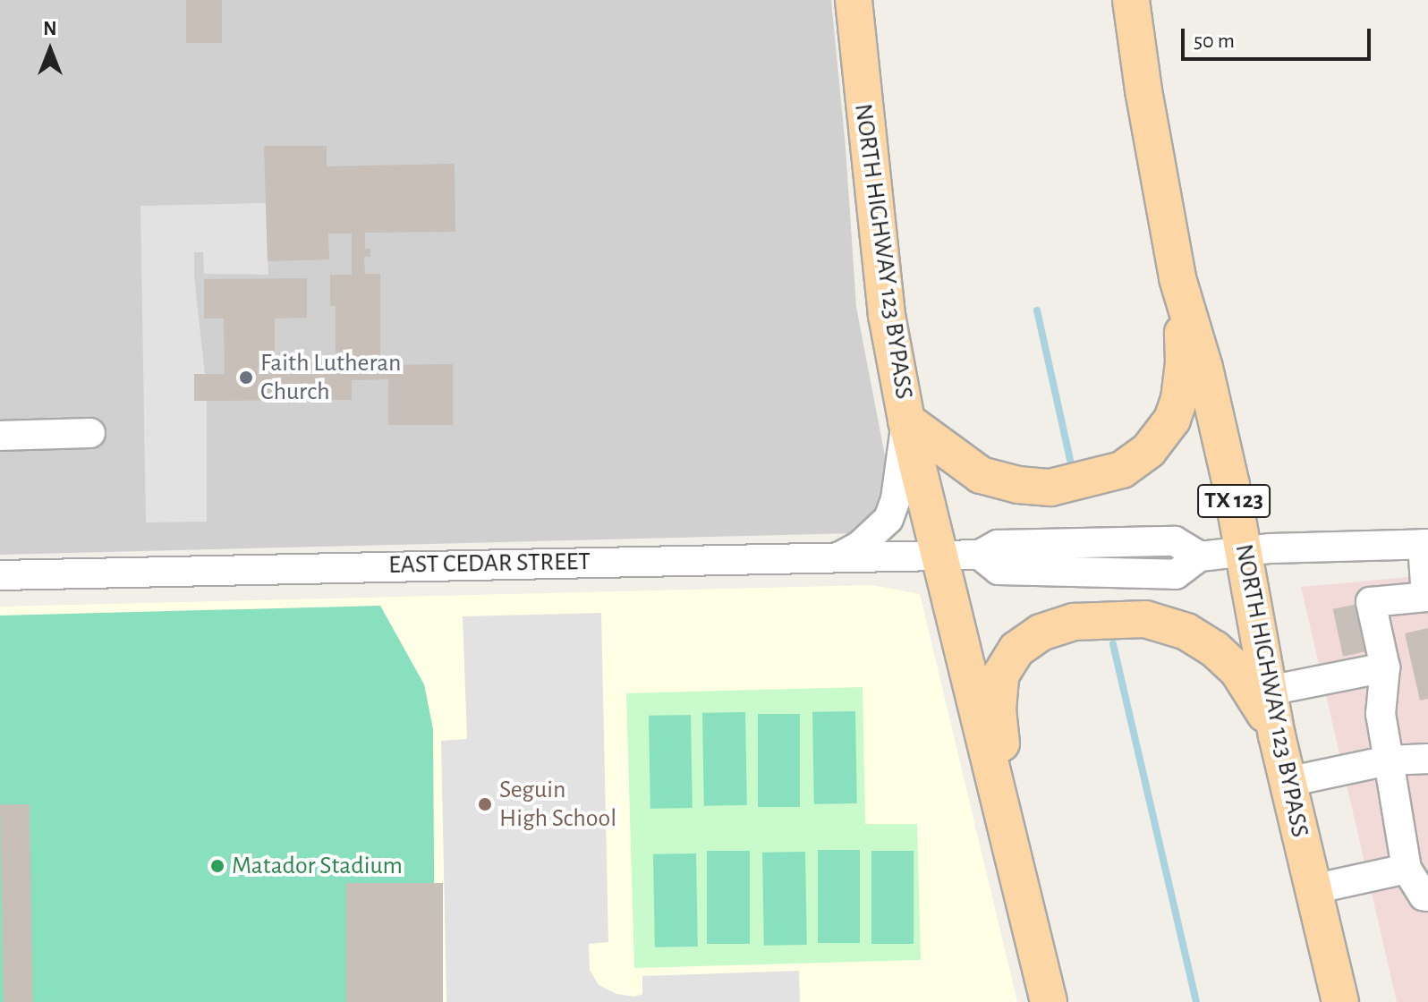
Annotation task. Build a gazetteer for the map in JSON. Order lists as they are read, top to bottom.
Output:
{
  "streets": {
    "main road": ["NORTH HIGHWAY 123 BYPASS", "TX 123"],
    "street": ["EAST CEDAR STREET"]
  },
  "crossings": [
    ["NORTH HIGHWAY 123 BYPASS", "EAST CEDAR STREET"]
  ],
  "places": ["Faith Lutheran Church", "Seguin High School", "Matador Stadium"],
  "scale_bar": "50 m",
  "north": "top"
}
